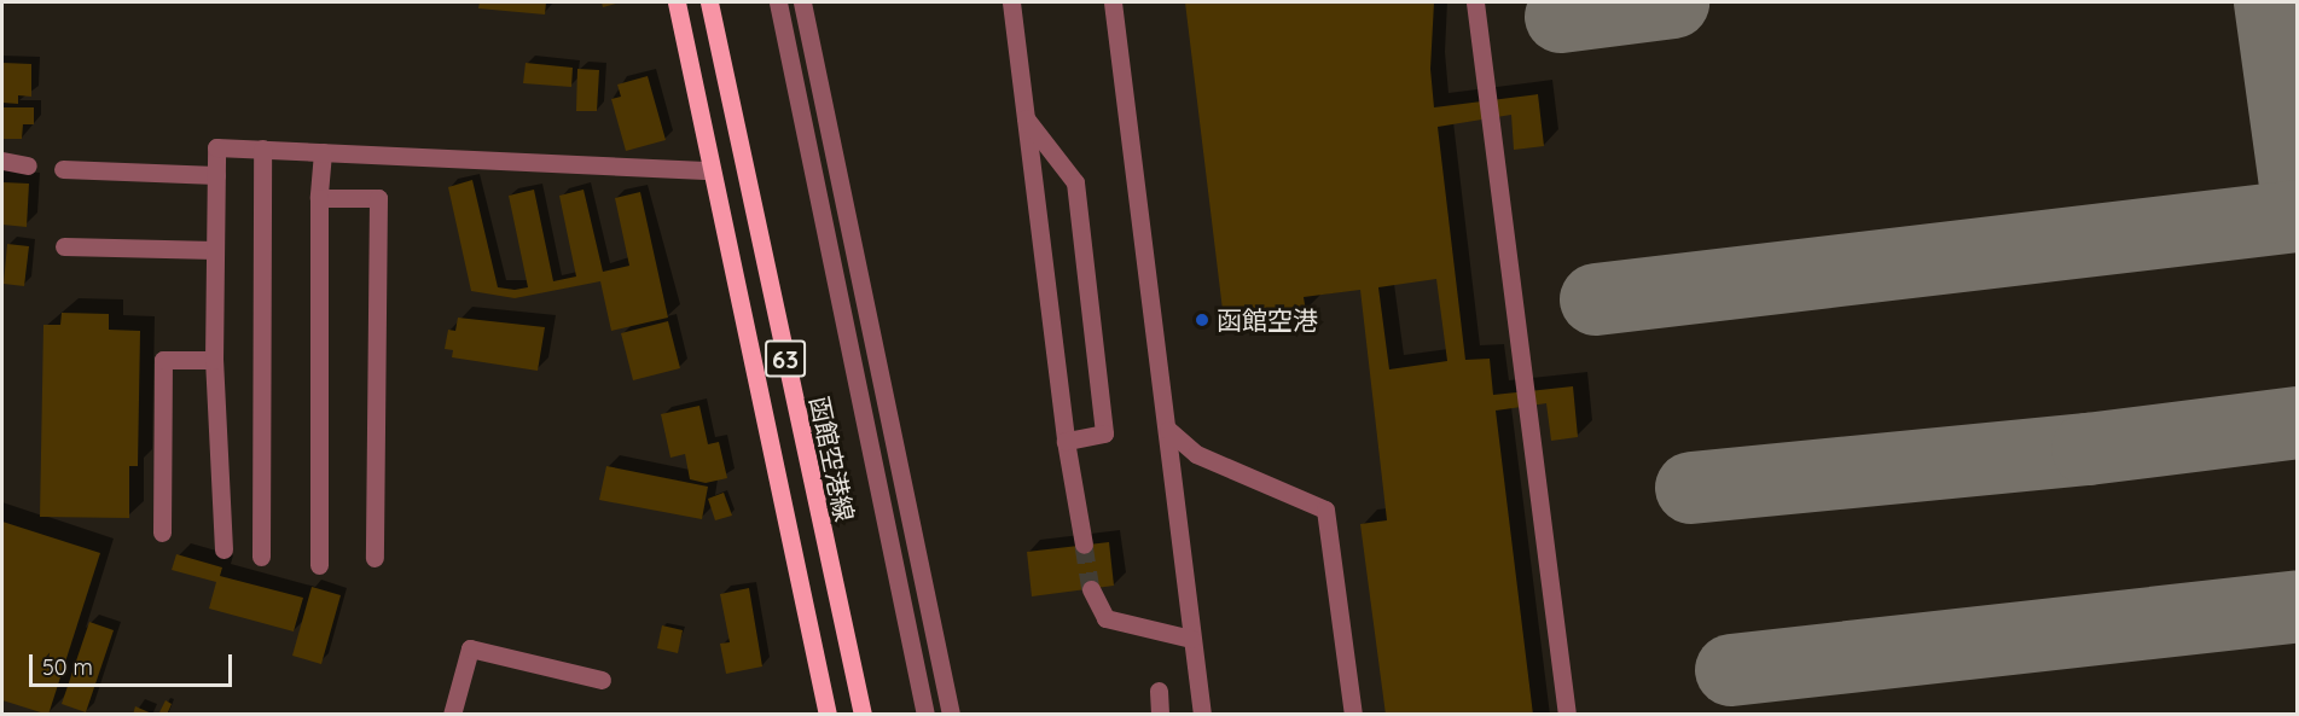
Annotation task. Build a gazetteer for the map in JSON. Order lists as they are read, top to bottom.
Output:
{
  "streets": {
    "main road": ["63", "函館空港線"]
  },
  "places": ["函館空港"],
  "scale_bar": "50 m"
}
